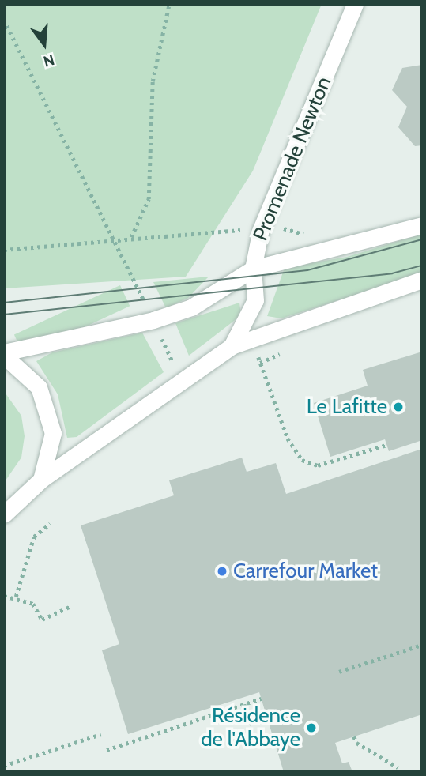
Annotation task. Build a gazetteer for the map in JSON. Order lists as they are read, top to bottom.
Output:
{
  "streets": {
    "street": ["Promenade Newton"]
  },
  "places": ["Le Lafitte", "Carrefour Market", "Résidence de l'Abbaye"],
  "north": "bottom"
}
